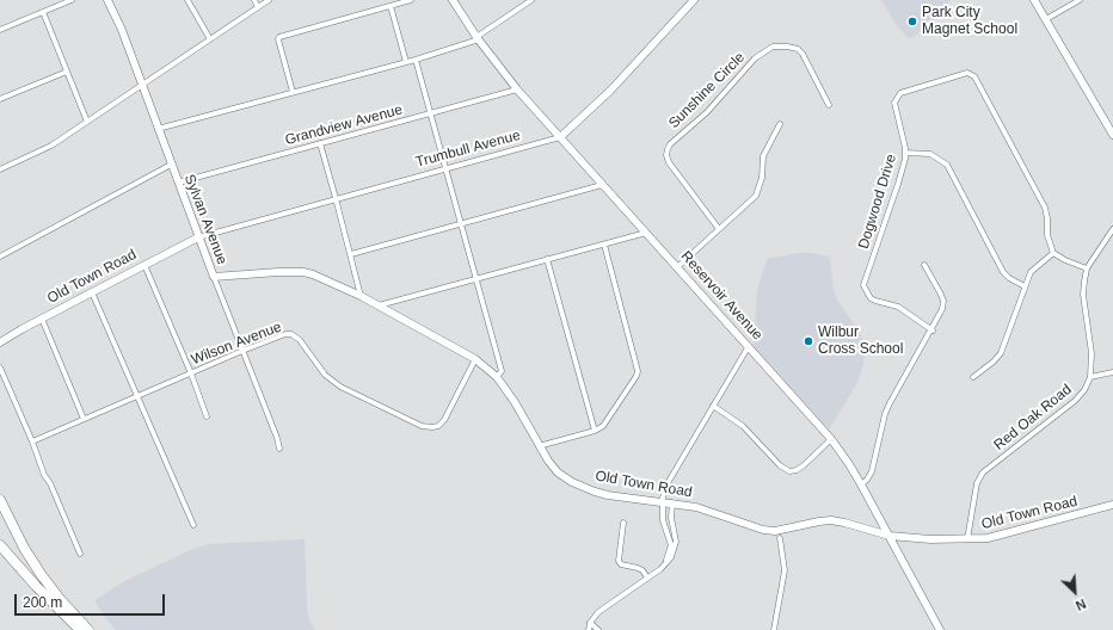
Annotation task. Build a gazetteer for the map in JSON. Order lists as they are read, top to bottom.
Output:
{
  "streets": {
    "main road": [
      "Trumbull Avenue",
      "Sylvan Avenue",
      "Old Town Road",
      "Reservoir Avenue"
    ],
    "street": [
      "Sunshine Circle",
      "Grandview Avenue",
      "Dogwood Drive",
      "Wilson Avenue",
      "Red Oak Road"
    ]
  },
  "crossings": [
    ["Grandview Avenue", "Sylvan Avenue"],
    ["Grandview Avenue", "Reservoir Avenue"],
    ["Trumbull Avenue", "Sylvan Avenue"],
    ["Trumbull Avenue", "Old Town Road"],
    ["Trumbull Avenue", "Reservoir Avenue"],
    ["Sylvan Avenue", "Old Town Road"],
    ["Sylvan Avenue", "Wilson Avenue"],
    ["Old Town Road", "Reservoir Avenue"],
    ["Old Town Road", "Wilson Avenue"],
    ["Old Town Road", "Red Oak Road"]
  ],
  "places": ["Park City Magnet School", "Wilbur Cross School"],
  "scale_bar": "200 m",
  "north": "bottom right"
}
